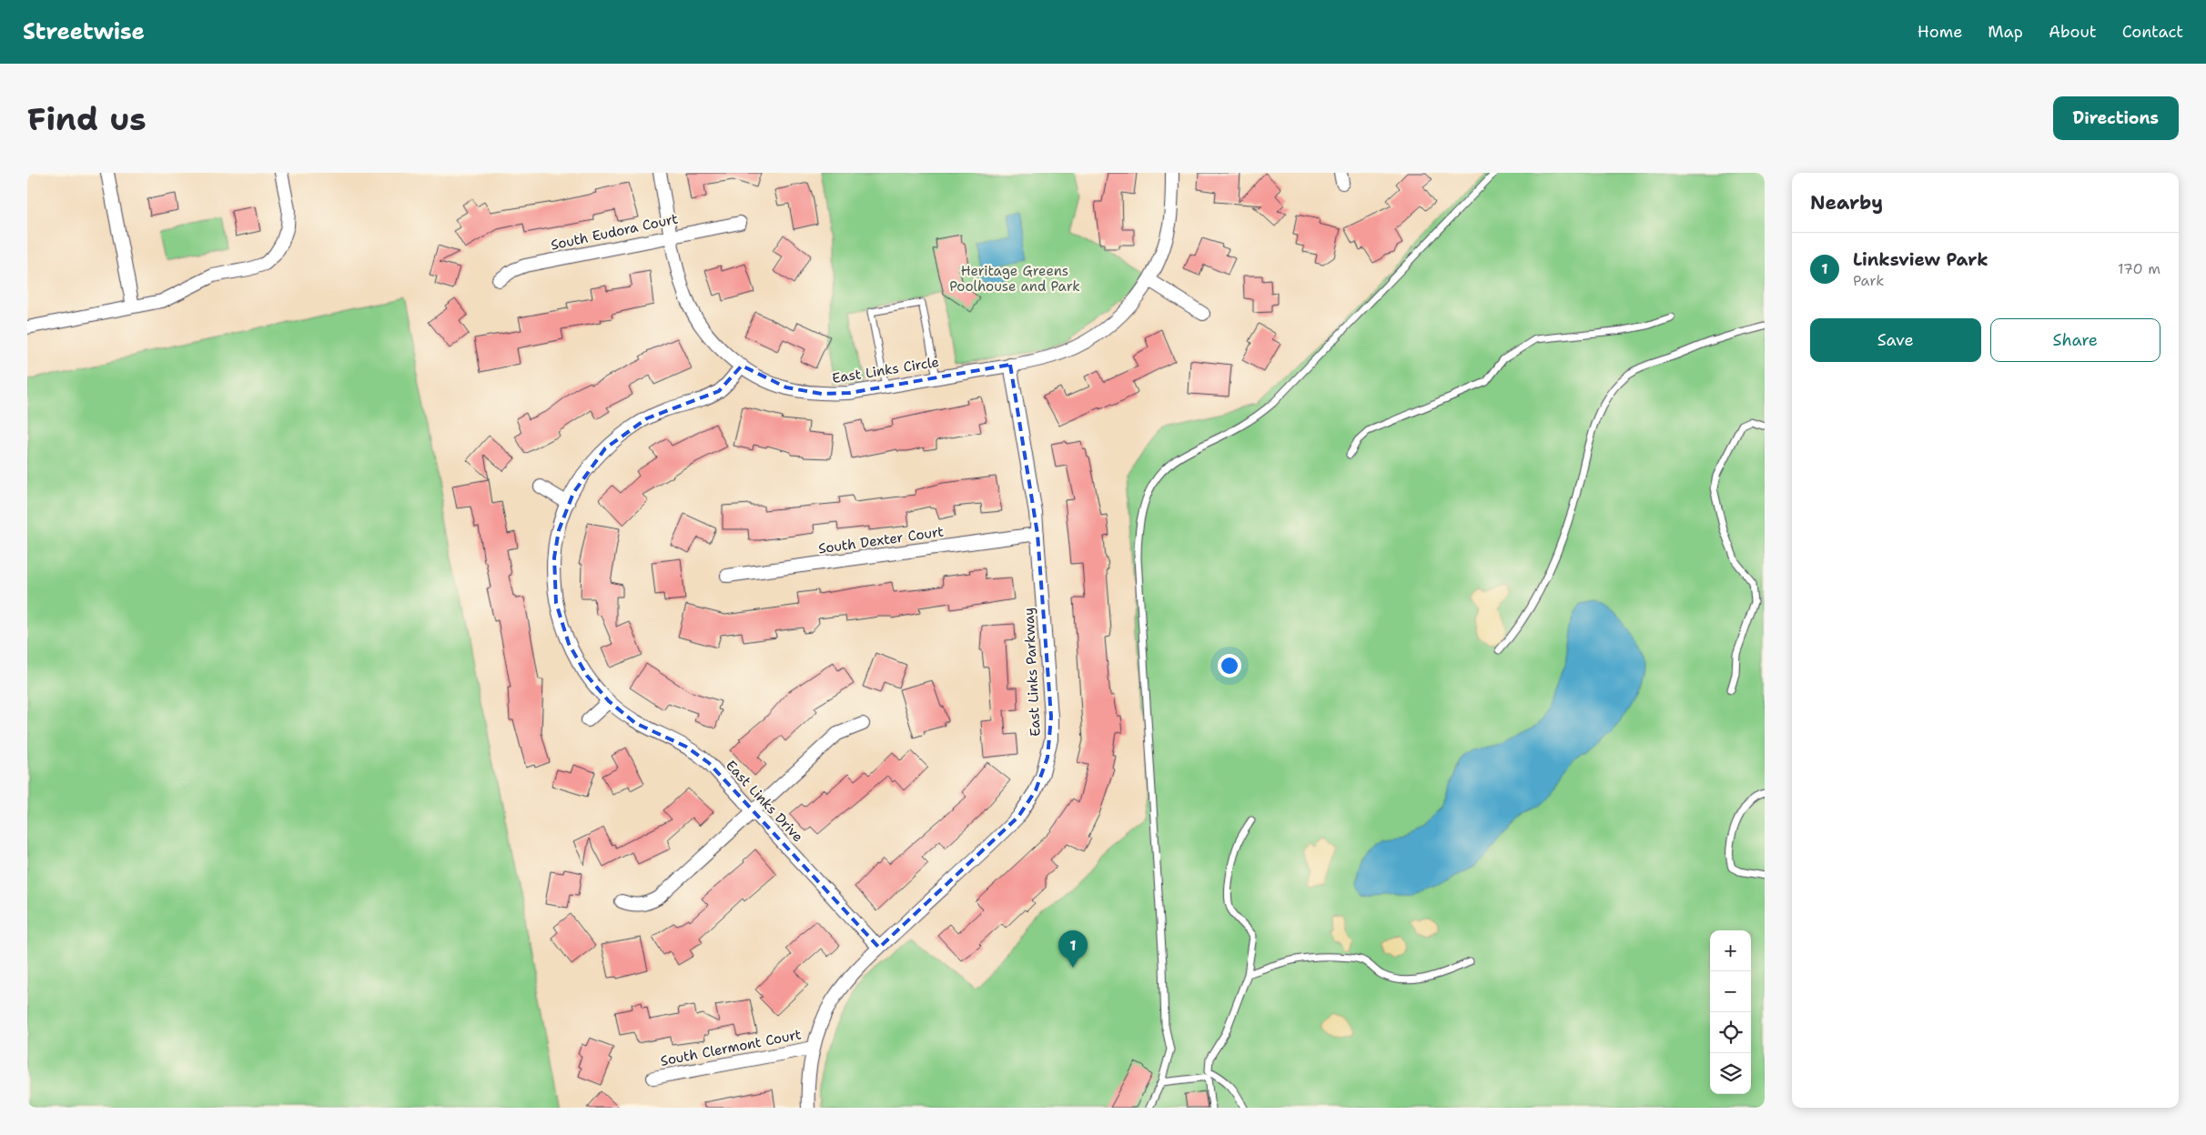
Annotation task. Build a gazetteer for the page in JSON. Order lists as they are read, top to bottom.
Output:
{
  "streets": {
    "street": [
      "South Eudora Court",
      "East Links Circle",
      "South Dexter Court",
      "East Links Parkway",
      "East Links Drive",
      "South Clermont Court"
    ]
  },
  "crossings": [
    ["South Eudora Court", "East Links Circle"],
    ["East Links Circle", "East Links Parkway"],
    ["East Links Circle", "East Links Drive"],
    ["South Dexter Court", "East Links Parkway"],
    ["East Links Parkway", "East Links Drive"],
    ["East Links Parkway", "South Clermont Court"]
  ],
  "parks": ["Heritage Greens Poolhouse and Park"],
  "page": {
    "header": "Streetwise",
    "nav": [
      "Home",
      "Map",
      "About",
      "Contact"
    ],
    "buttons": [
      "Directions",
      ["Save", "Share"]
    ],
    "title": "Find us",
    "heading": "Nearby",
    "list": [
      {
        "mark": "1",
        "name": "Linksview Park",
        "note": "Park",
        "value": "170 m"
      }
    ],
    "map_buttons": ["+", "−"],
    "pins": "1"
  }
}
